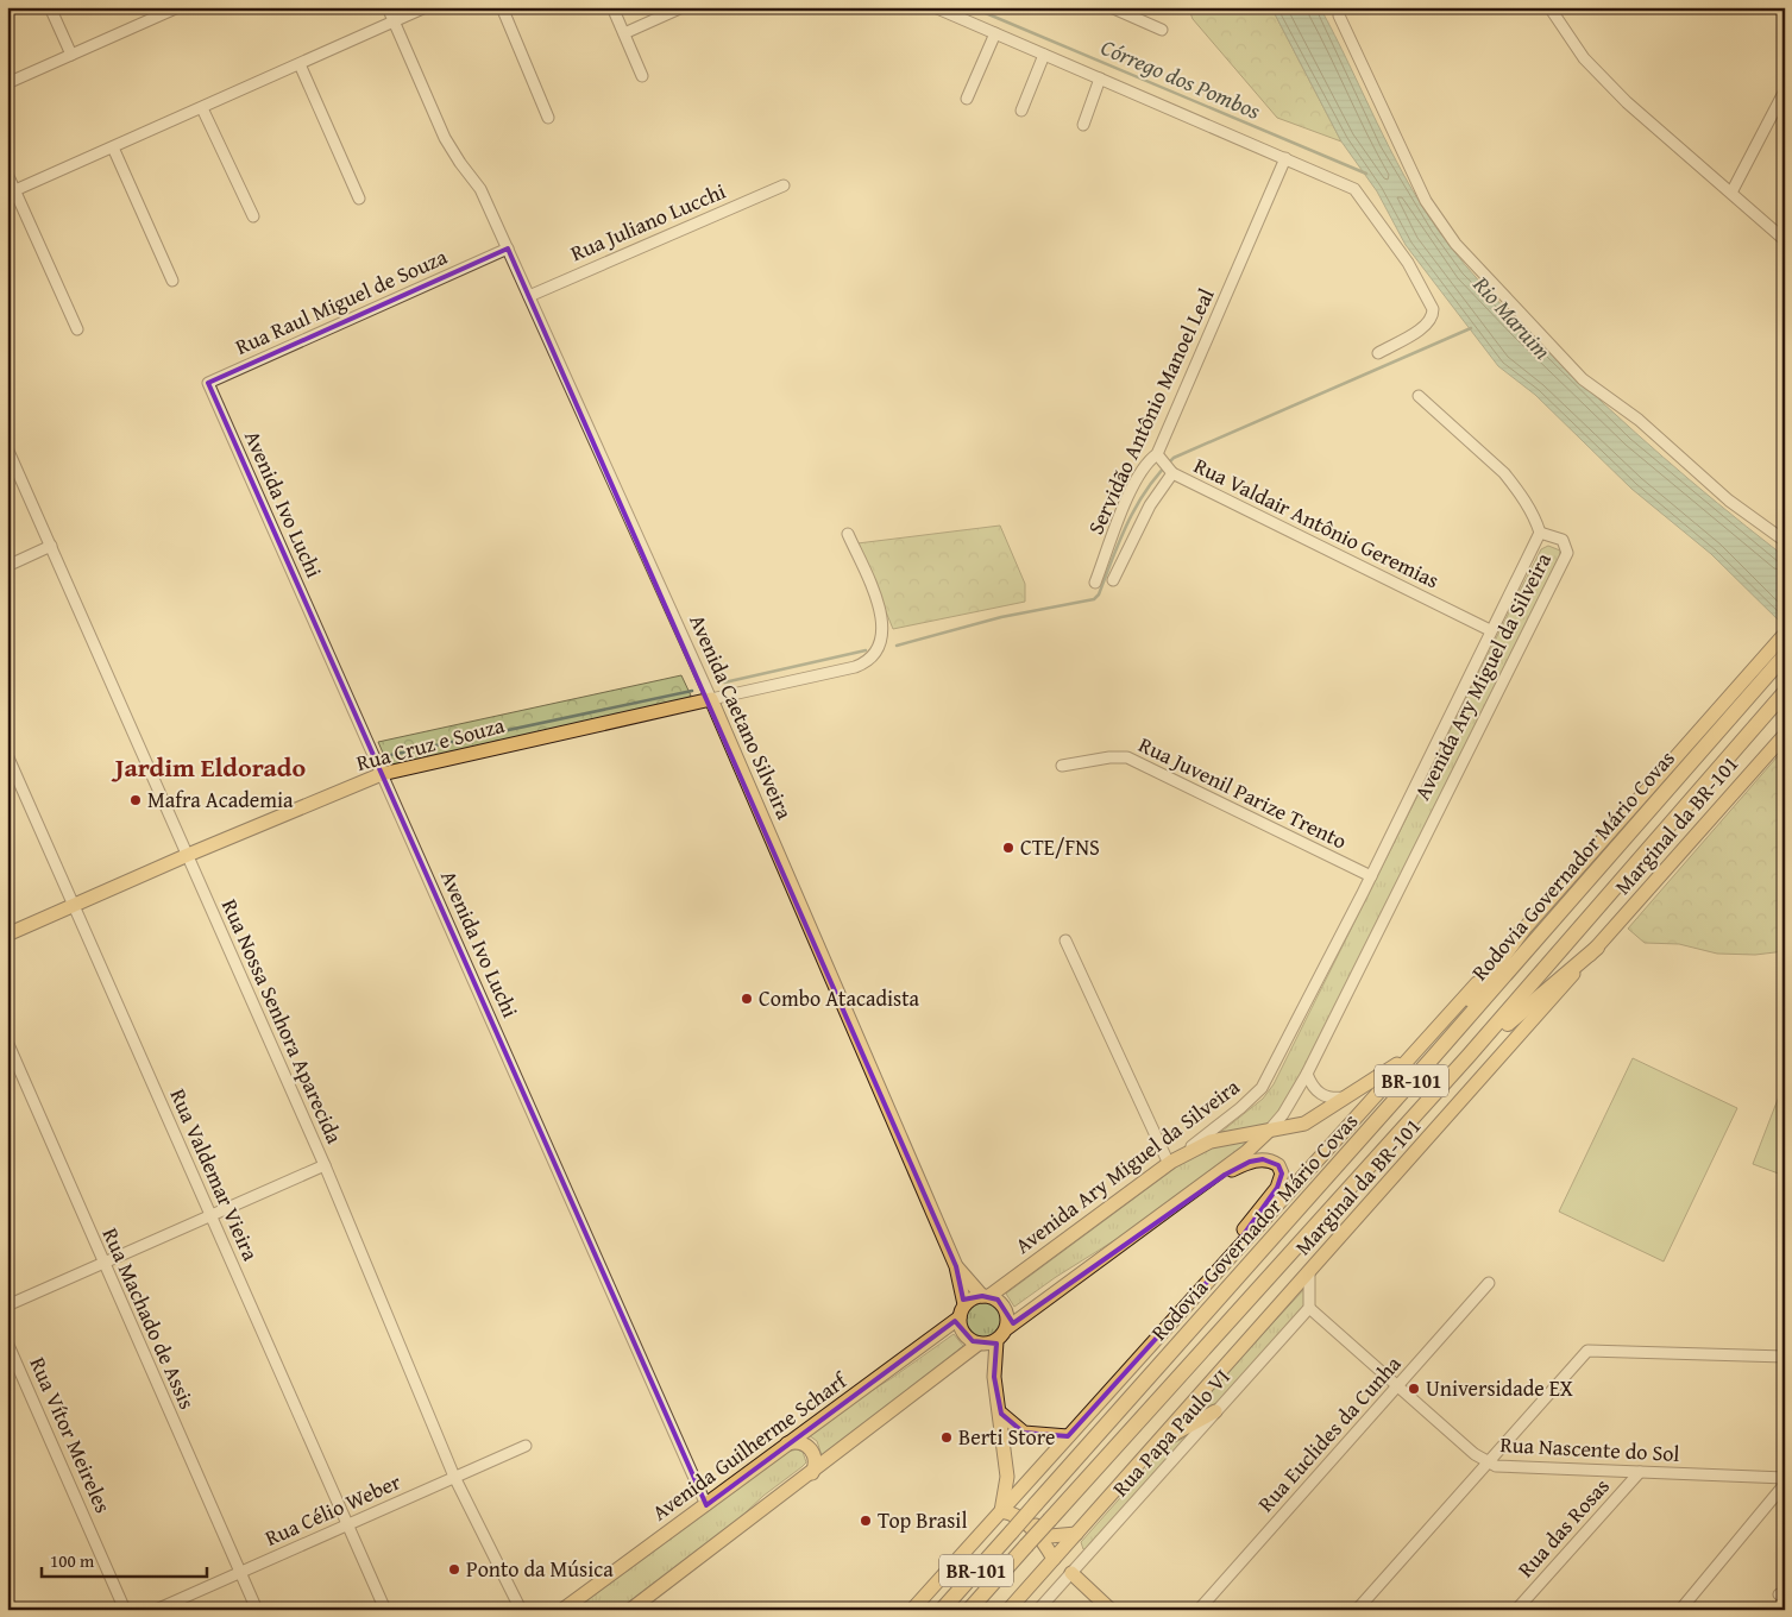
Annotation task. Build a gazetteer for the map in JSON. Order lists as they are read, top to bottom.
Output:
{
  "streets": {
    "highway": ["Rodovia Governador Mário Covas", "BR-101"],
    "main road": [
      "Avenida Ary Miguel da Silveira",
      "Avenida Caetano Silveira",
      "Rua Cruz e Souza",
      "Marginal da BR-101",
      "Avenida Guilherme Scharf"
    ],
    "street": [
      "Rua Juliano Lucchi",
      "Rua Raul Miguel de Souza",
      "Servidão Antônio Manoel Leal",
      "Avenida Ivo Luchi",
      "Rua Valdair Antônio Geremias",
      "Rua Juvenil Parize Trento",
      "Rua Nossa Senhora Aparecida",
      "Rua Valdemar Vieira",
      "Rua Machado de Assis",
      "Rua Papa Paulo VI",
      "Rua Euclides da Cunha",
      "Rua Vítor Meireles",
      "Rua Nascente do Sol",
      "Rua Célio Weber",
      "Rua das Rosas"
    ]
  },
  "crossings": [
    ["Rua Juliano Lucchi", "Avenida Caetano Silveira"],
    ["Rua Raul Miguel de Souza", "Avenida Ivo Luchi"],
    ["Rua Raul Miguel de Souza", "Avenida Caetano Silveira"],
    ["Avenida Ivo Luchi", "Rua Cruz e Souza"],
    ["Avenida Ivo Luchi", "Avenida Guilherme Scharf"],
    ["Rua Valdair Antônio Geremias", "Avenida Ary Miguel da Silveira"],
    ["Avenida Ary Miguel da Silveira", "Avenida Caetano Silveira"],
    ["Avenida Ary Miguel da Silveira", "Rua Juvenil Parize Trento"],
    ["Avenida Ary Miguel da Silveira", "Avenida Guilherme Scharf"],
    ["Avenida Caetano Silveira", "Rua Cruz e Souza"],
    ["Avenida Caetano Silveira", "Avenida Guilherme Scharf"],
    ["Rua Cruz e Souza", "Rua Nossa Senhora Aparecida"],
    ["Rua Cruz e Souza", "Rua Valdemar Vieira"],
    ["Rua Nossa Senhora Aparecida", "Rua Célio Weber"],
    ["Rua Valdemar Vieira", "Rua Célio Weber"],
    ["Rua Machado de Assis", "Rua Célio Weber"],
    ["Rua Papa Paulo VI", "Rua Nascente do Sol"],
    ["Rua Euclides da Cunha", "Rua Nascente do Sol"],
    ["Rua Nascente do Sol", "Rua das Rosas"]
  ],
  "districts": ["Jardim Eldorado"],
  "water": ["Córrego dos Pombos", "Rio Maruim"],
  "places": [
    "Mafra Academia",
    "CTE/FNS",
    "Combo Atacadista",
    "Universidade EX",
    "Berti Store",
    "Top Brasil",
    "Ponto da Música"
  ],
  "scale_bar": "100 m"
}
